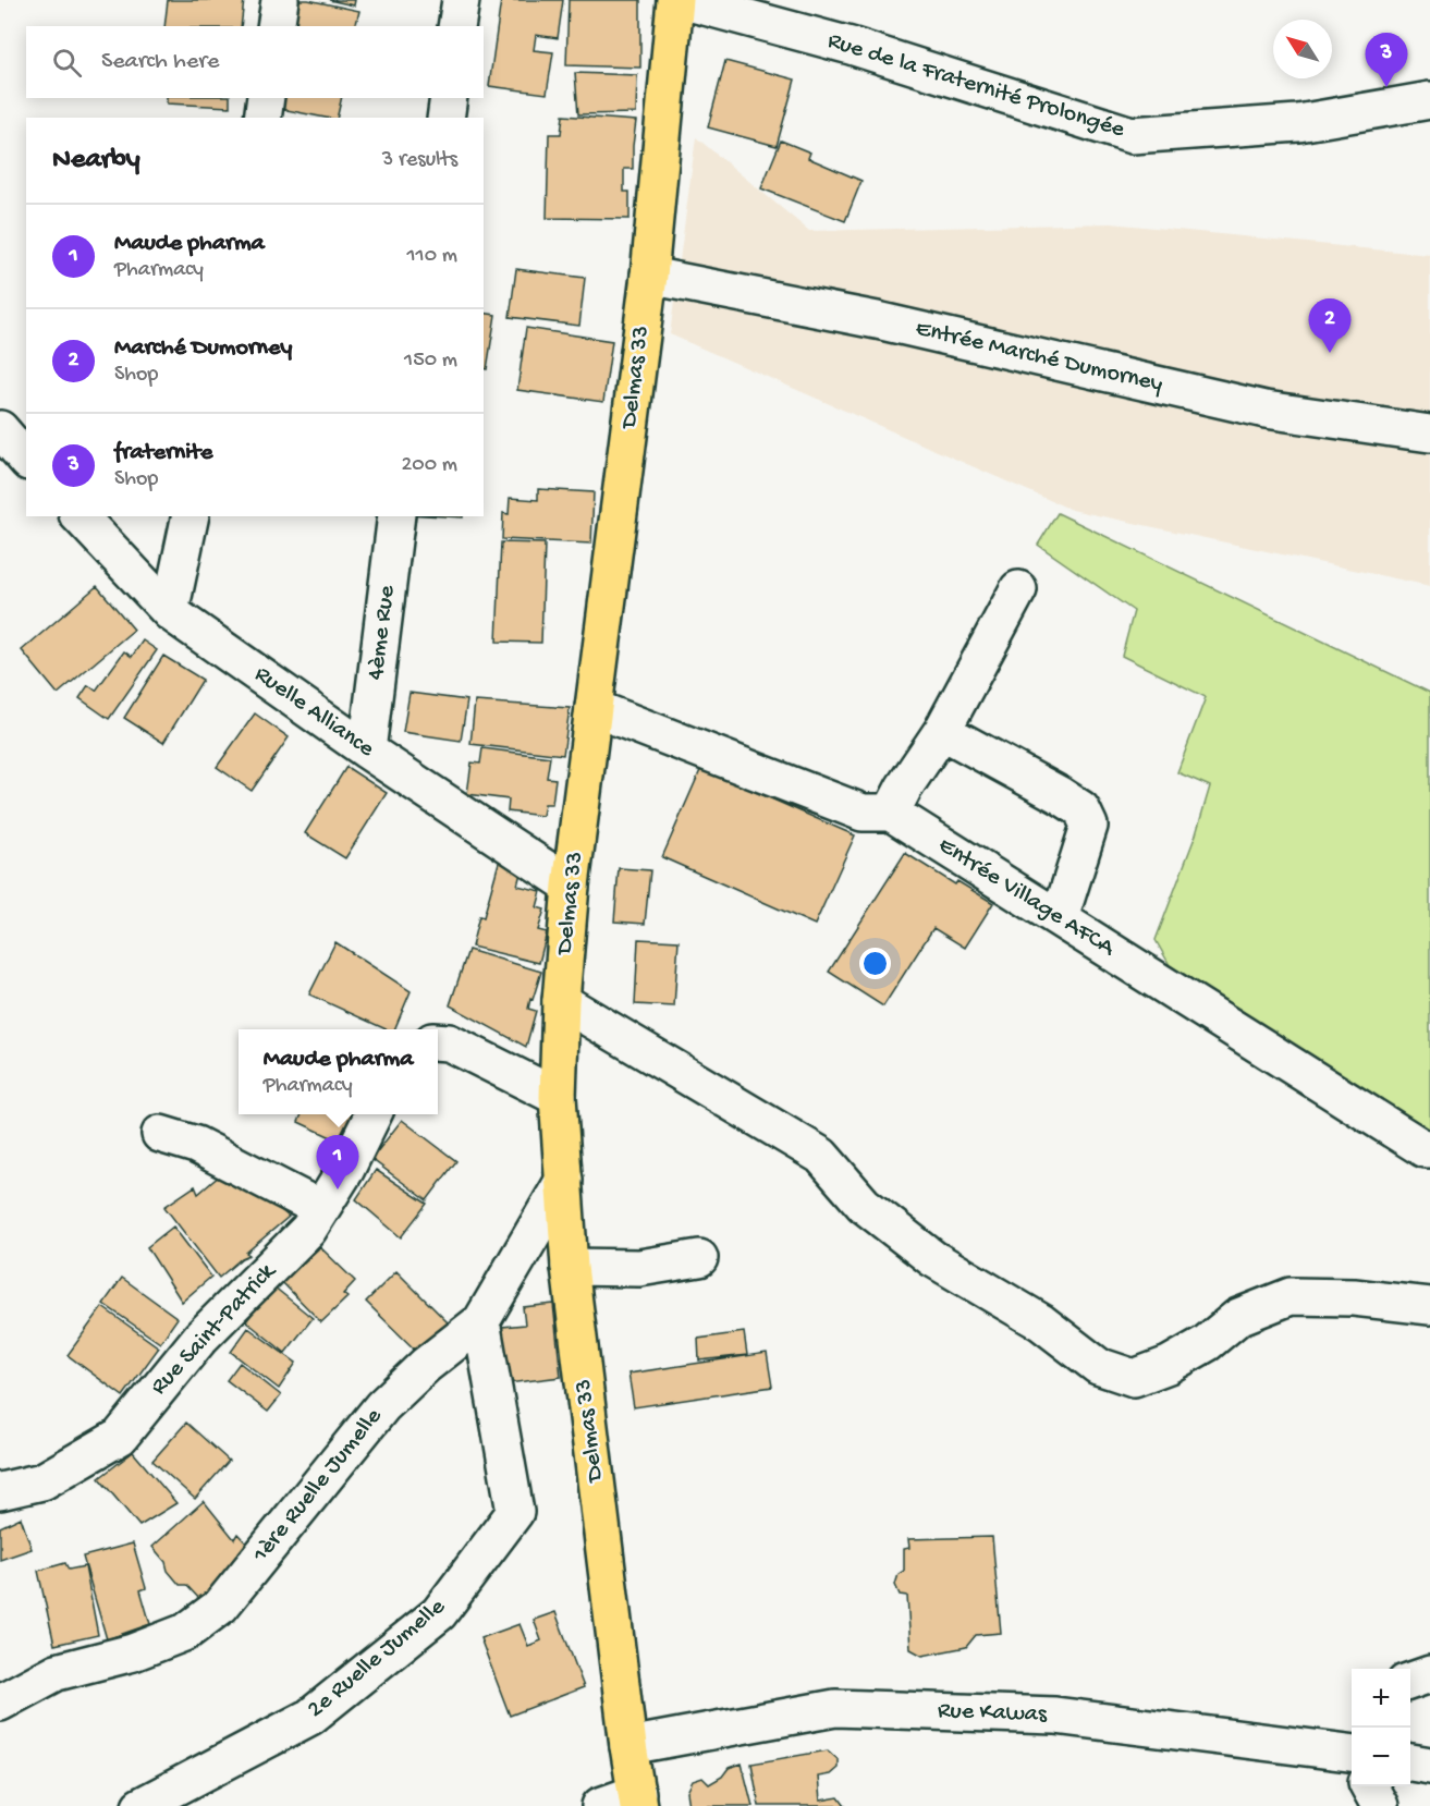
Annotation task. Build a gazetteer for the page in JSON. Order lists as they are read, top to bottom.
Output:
{
  "streets": {
    "main road": ["Delmas 33"],
    "street": [
      "Rue de la Fraternité Prolongée",
      "Entrée Marché Dumorney",
      "4ème Rue",
      "Ruelle Alliance",
      "Entrée Village AFCA",
      "Rue Saint-Patrick",
      "1ère Ruelle Jumelle",
      "2e Ruelle Jumelle",
      "Rue Kawas"
    ]
  },
  "crossings": [
    ["Entrée Marché Dumorney", "Delmas 33"],
    ["Delmas 33", "Ruelle Alliance"],
    ["Delmas 33", "Entrée Village AFCA"],
    ["Delmas 33", "1ère Ruelle Jumelle"],
    ["Delmas 33", "Rue Kawas"],
    ["4ème Rue", "Ruelle Alliance"],
    ["1ère Ruelle Jumelle", "2e Ruelle Jumelle"]
  ],
  "north": "top left",
  "page": {
    "search": "Search here",
    "pins": ["3", "2", "1"],
    "heading": ["Nearby", "3 results"],
    "list": [
      {
        "mark": "1",
        "name": "Maude pharma",
        "note": "Pharmacy",
        "value": "110 m"
      },
      {
        "mark": "2",
        "name": "Marché Dumorney",
        "note": "Shop",
        "value": "150 m"
      },
      {
        "mark": "3",
        "name": "fraternite",
        "note": "Shop",
        "value": "200 m"
      }
    ],
    "popup": ["Maude pharma", "Pharmacy"],
    "map_buttons": ["+", "−"]
  }
}
